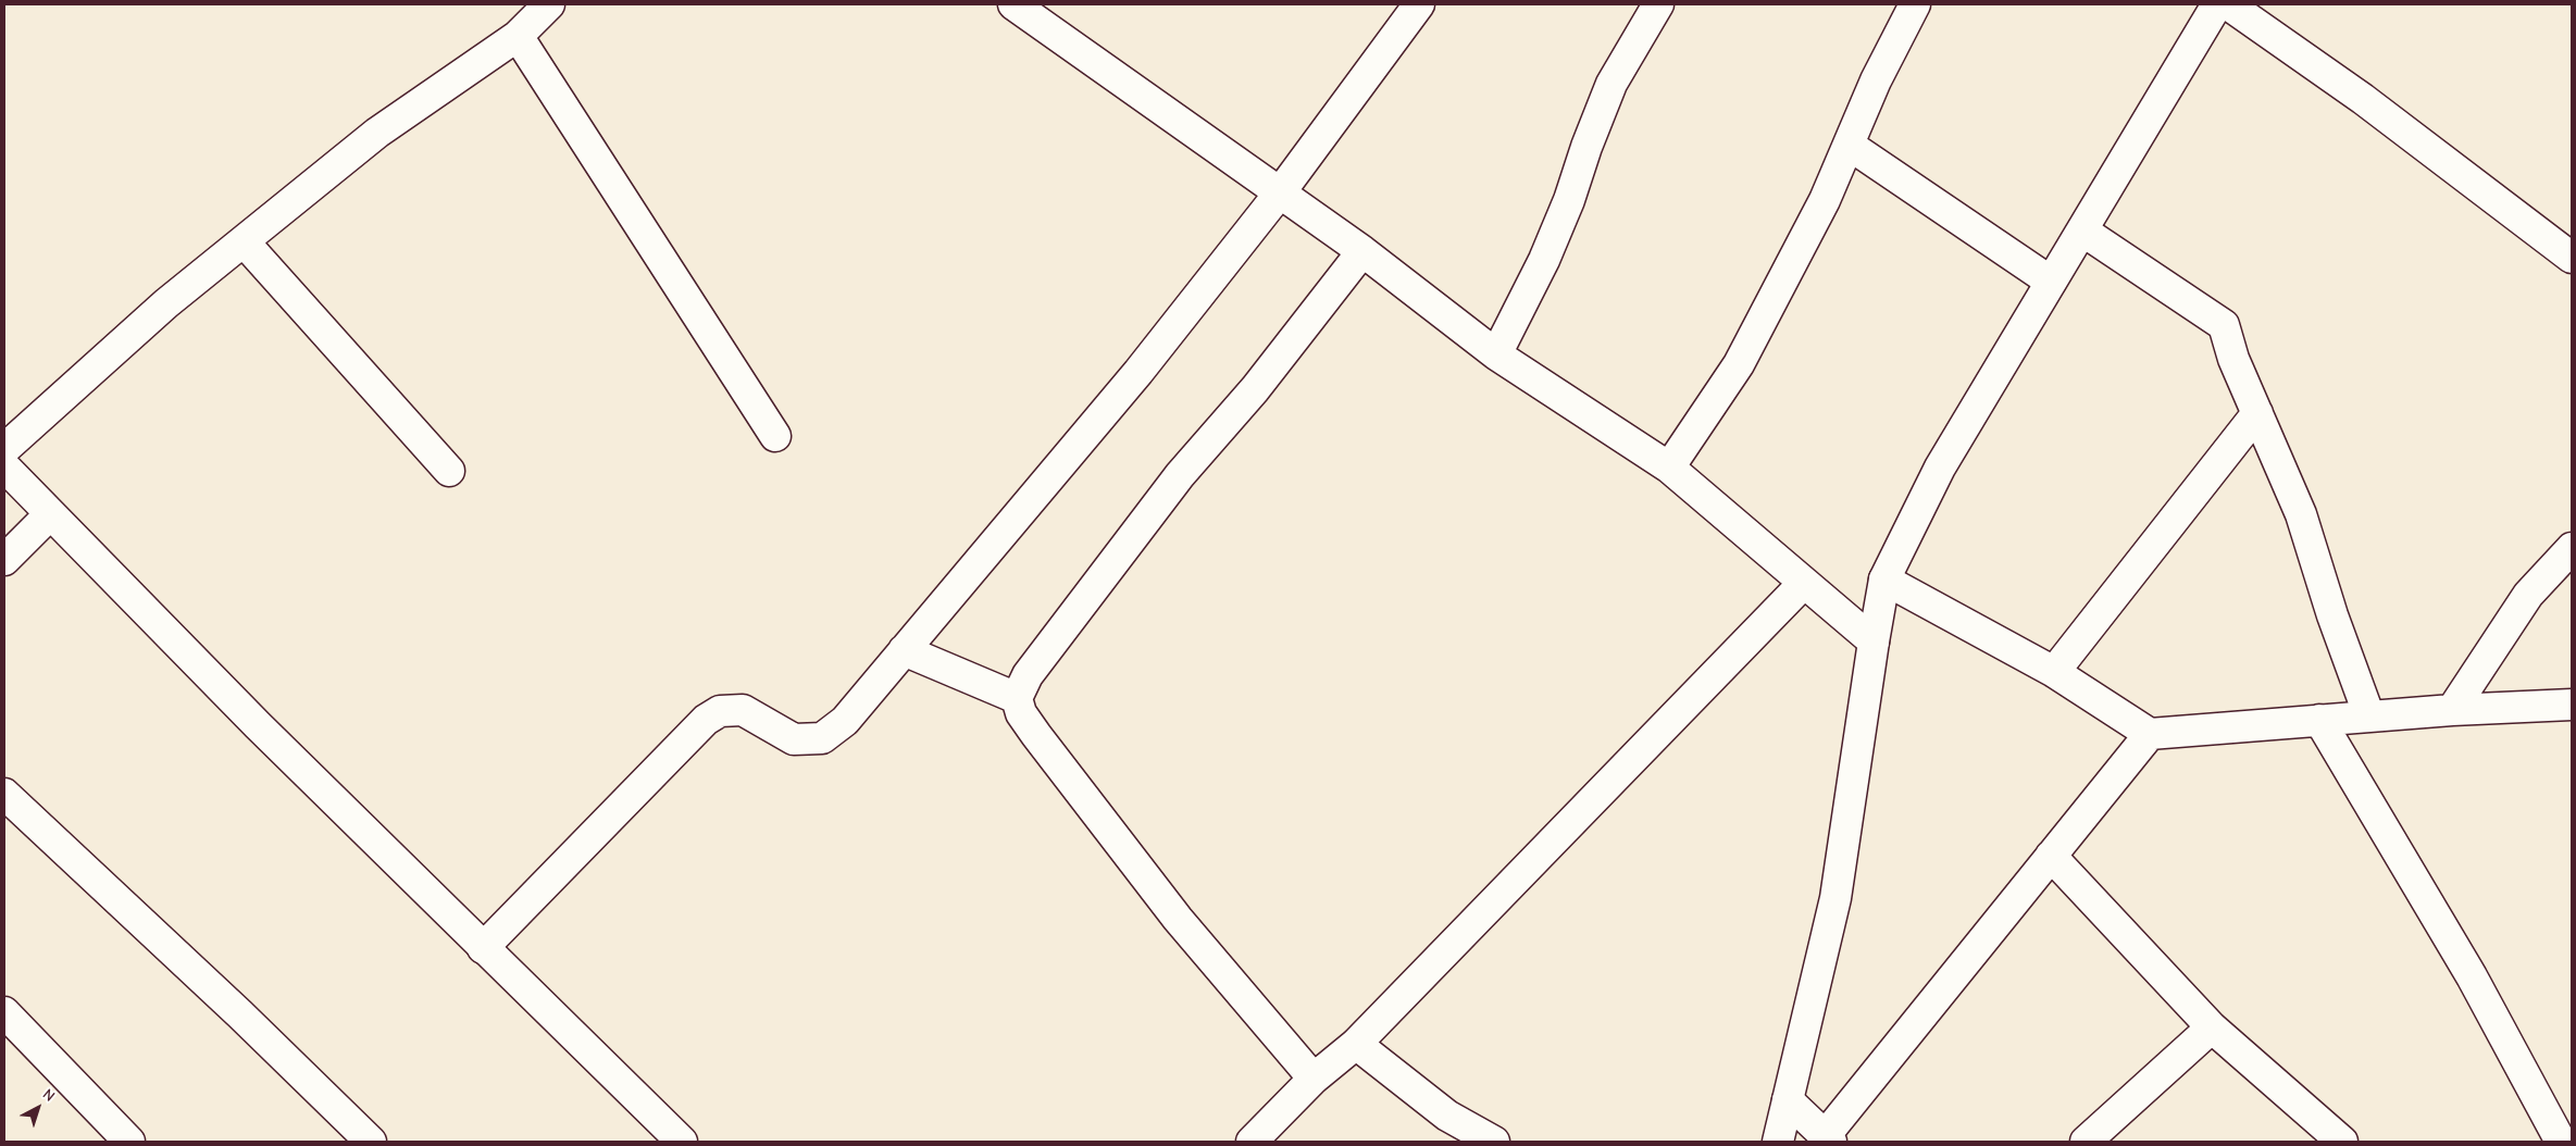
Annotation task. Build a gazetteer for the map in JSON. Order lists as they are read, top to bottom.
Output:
{
  "north": "top right"
}
